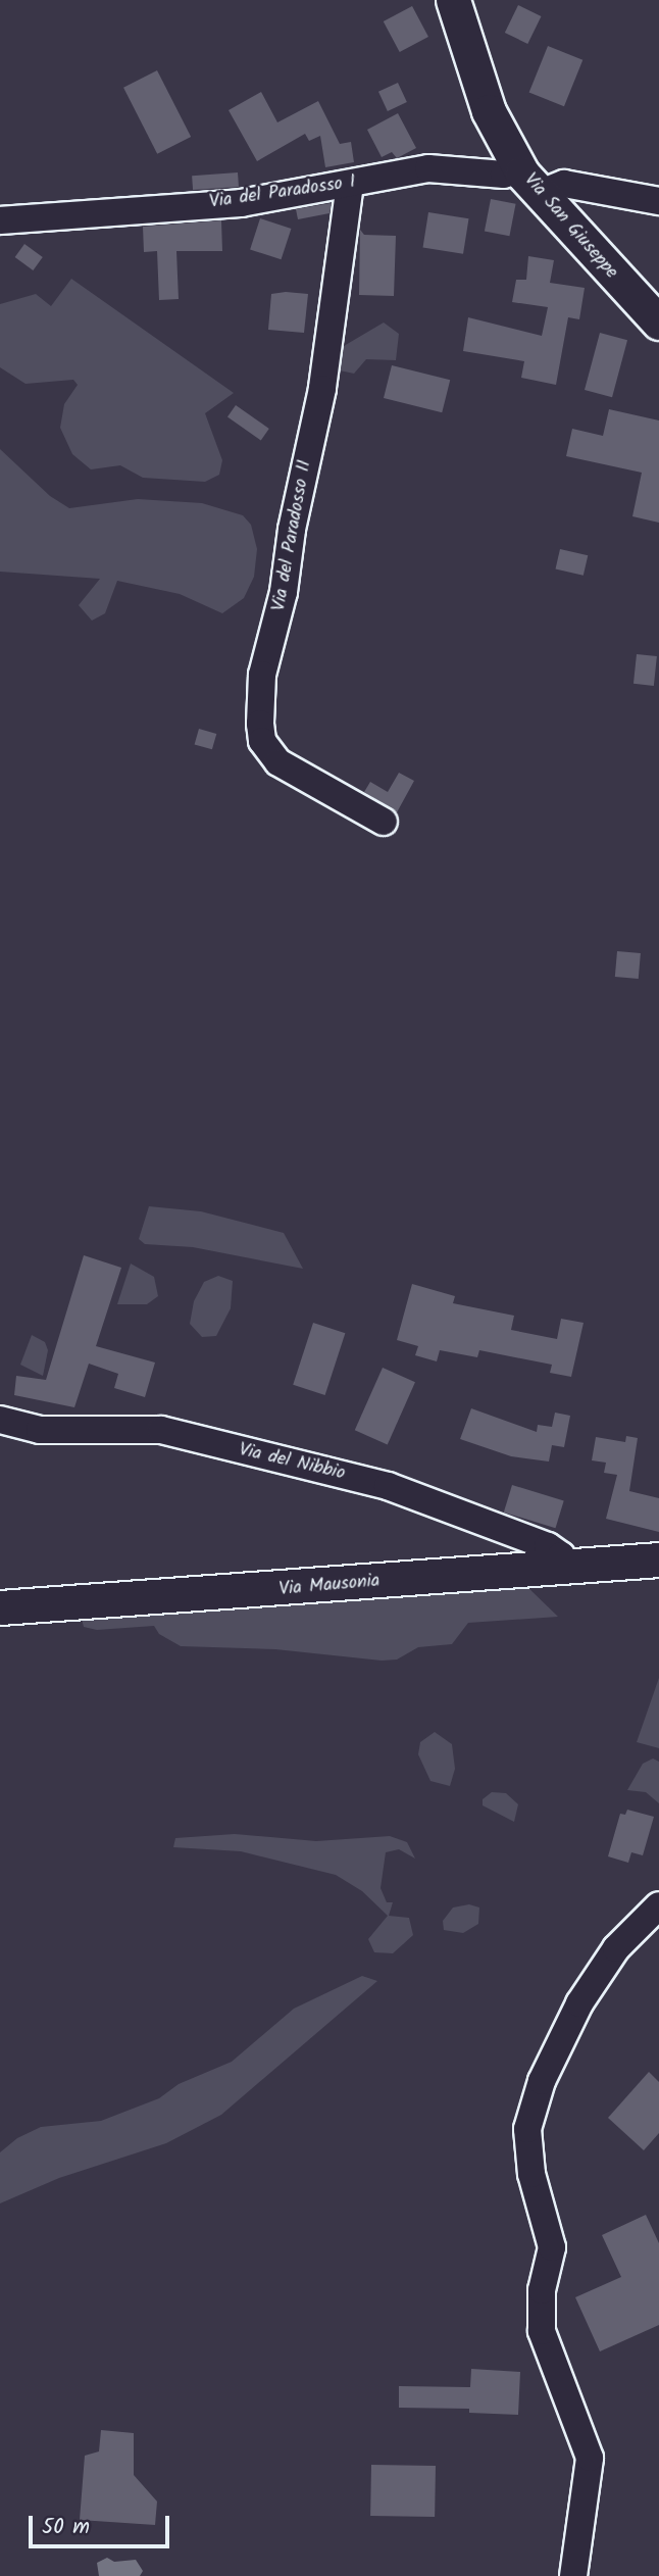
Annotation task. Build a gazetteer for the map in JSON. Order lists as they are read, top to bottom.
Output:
{
  "streets": {
    "main road": ["Via San Giuseppe", "Via Mausonia"],
    "street": ["Via del Paradosso I", "Via del Paradosso II", "Via del Nibbio"]
  },
  "crossings": [
    ["Via del Paradosso I", "Via San Giuseppe"],
    ["Via del Paradosso I", "Via del Paradosso II"],
    ["Via del Nibbio", "Via Mausonia"]
  ],
  "scale_bar": "50 m"
}
